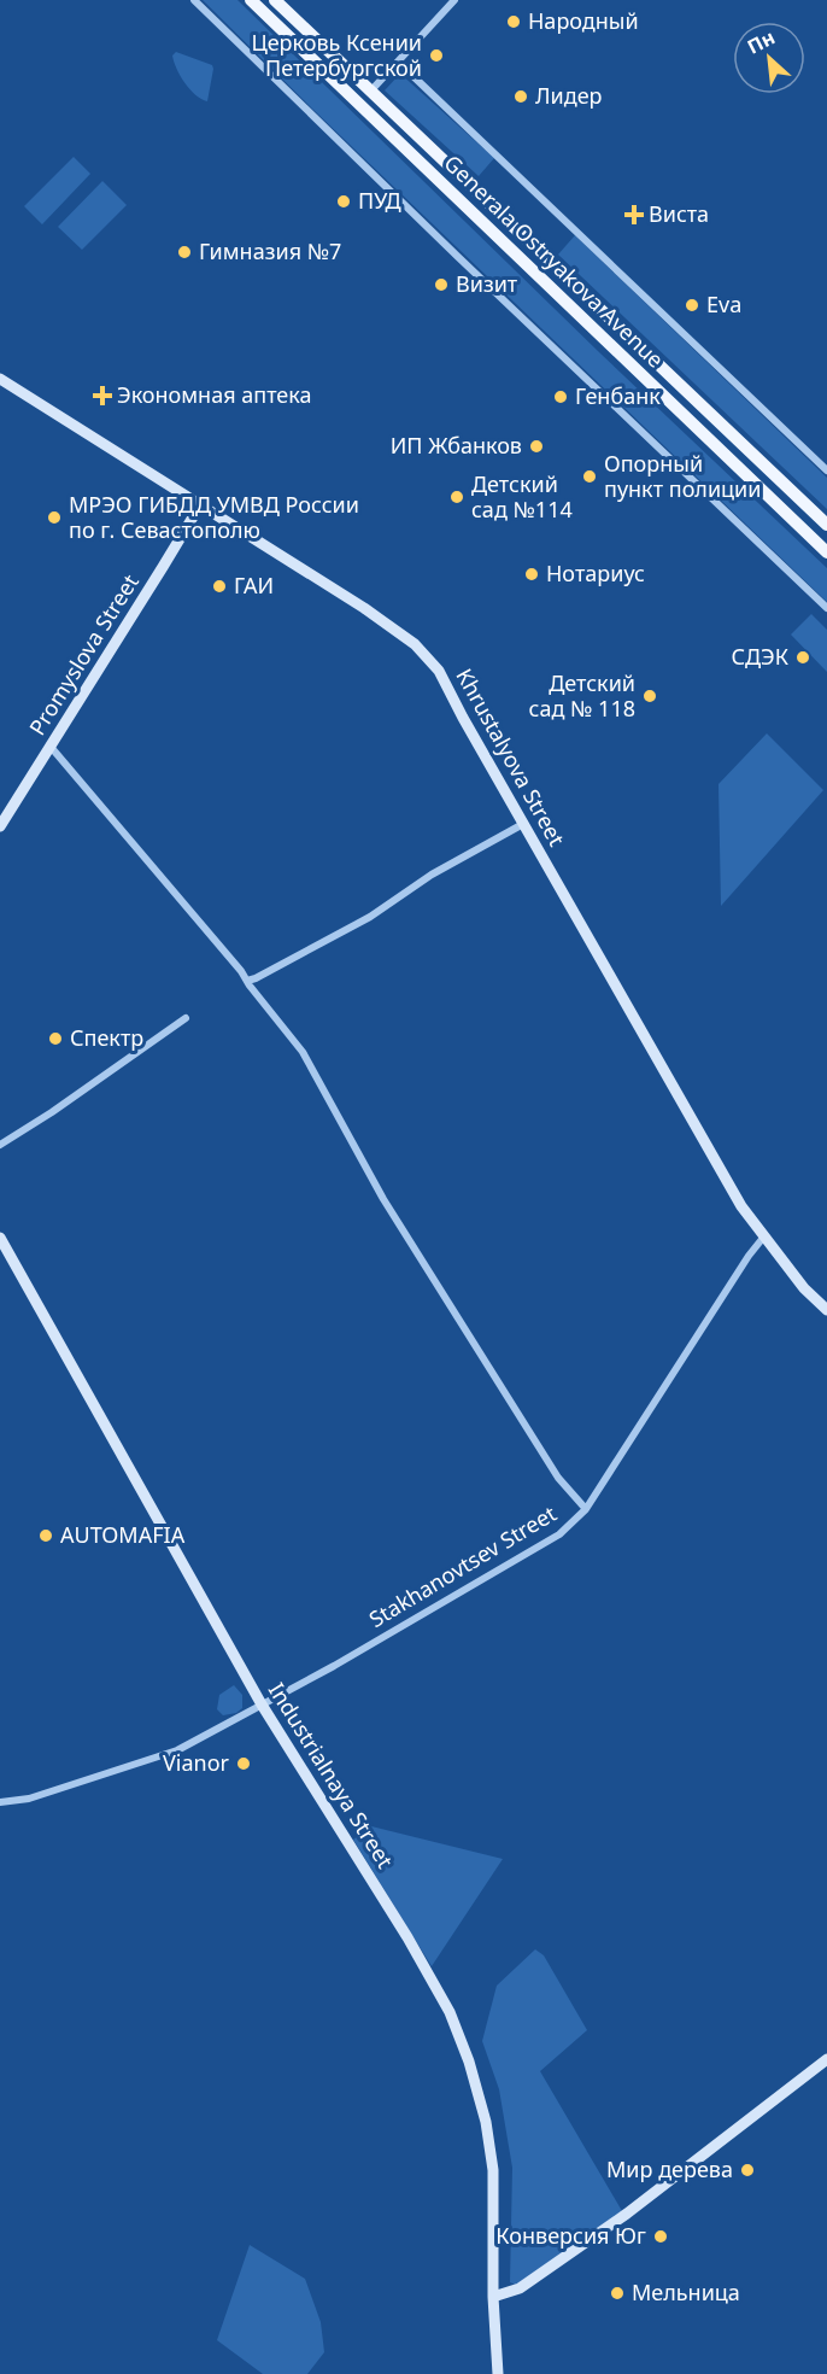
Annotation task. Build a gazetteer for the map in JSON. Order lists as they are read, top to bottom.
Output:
{
  "streets": {
    "main road": [
      "Generala Ostryakova Avenue",
      "Promyslova Street",
      "Khrustalyova Street",
      "Industrialnaya Street"
    ],
    "street": ["Stakhanovtsev Street"]
  },
  "crossings": [
    ["Promyslova Street", "Khrustalyova Street"],
    ["Khrustalyova Street", "Stakhanovtsev Street"],
    ["Stakhanovtsev Street", "Industrialnaya Street"]
  ],
  "places": {
    "other": [
      "Народный",
      "Церковь Ксении Петербургской",
      "Лидер",
      "ПУД",
      "Гимназия №7",
      "Визит",
      "Eva",
      "Генбанк",
      "ИП Жбанков",
      "Опорный пункт полиции",
      "Детский сад №114",
      "МРЭО ГИБДД УМВД России по г. Севастополю",
      "Нотариус",
      "ГАИ",
      "СДЭК",
      "Детский сад № 118",
      "Спектр",
      "AUTOMAFIA",
      "Vianor",
      "Мир дерева",
      "Конверсия Юг",
      "Мельница"
    ],
    "health": ["Виста", "Экономная аптека"]
  },
  "north": "top left"
}
